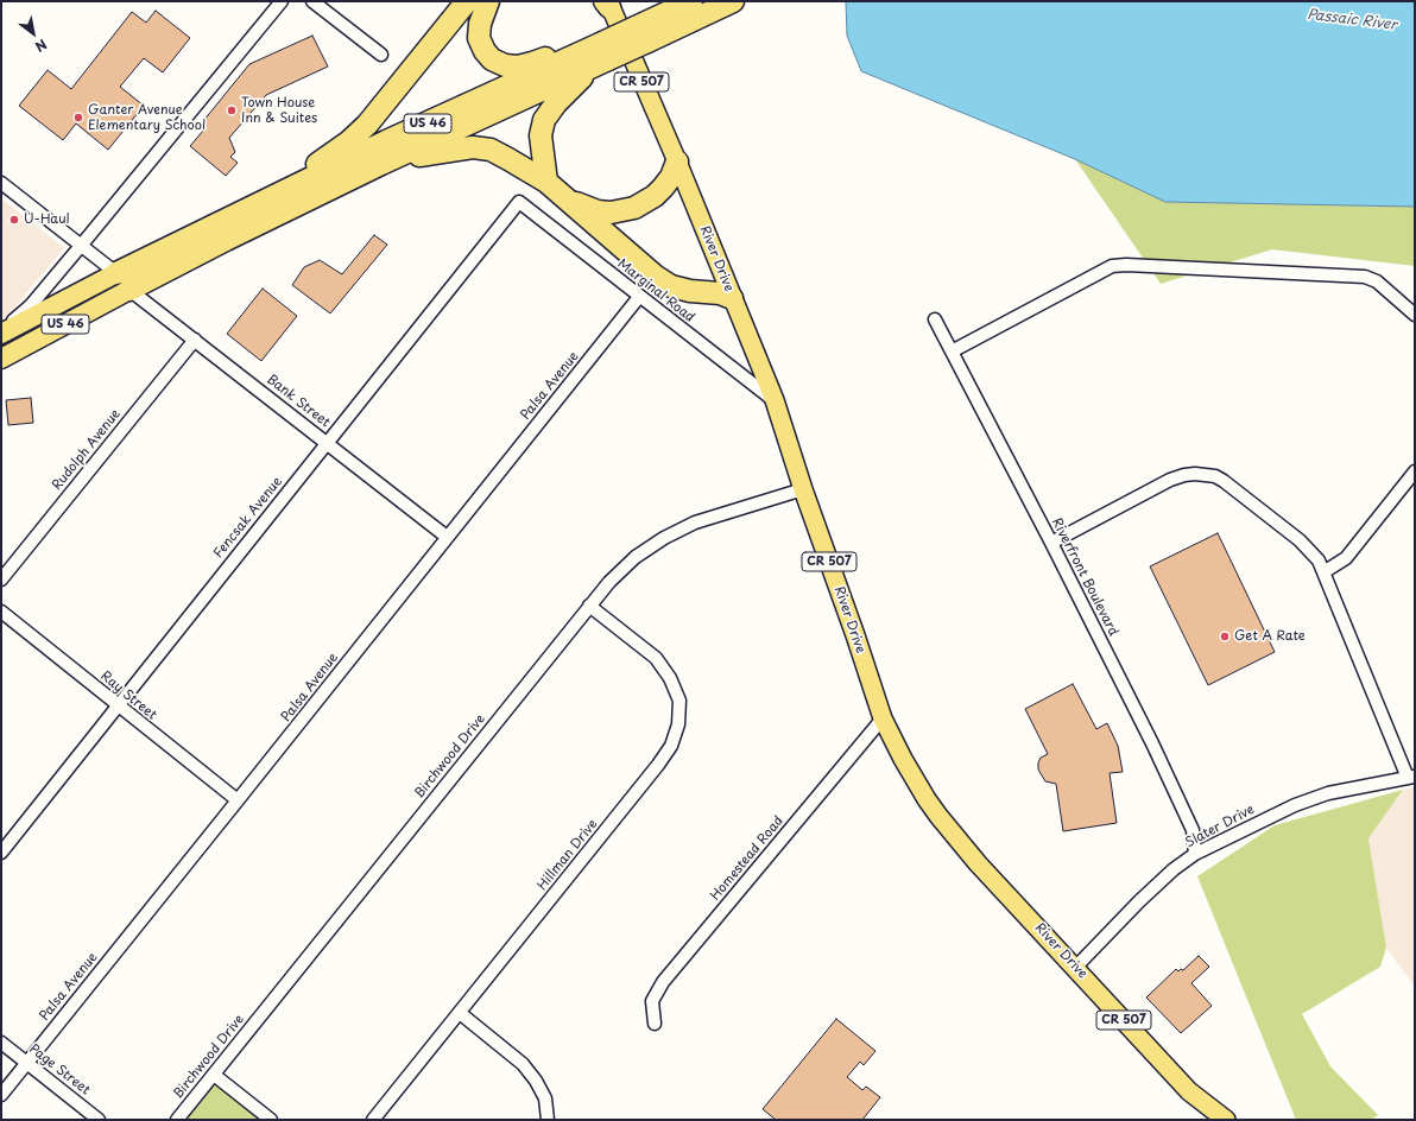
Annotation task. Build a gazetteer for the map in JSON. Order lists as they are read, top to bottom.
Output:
{
  "streets": {
    "highway": ["US 46"],
    "main road": ["CR 507", "River Drive"],
    "street": [
      "Marginal Road",
      "Palsa Avenue",
      "Bank Street",
      "Rudolph Avenue",
      "Fencsak Avenue",
      "Riverfront Boulevard",
      "Ray Street",
      "Birchwood Drive",
      "Slater Drive",
      "Hillman Drive",
      "Homestead Road",
      "Page Street"
    ]
  },
  "crossings": [
    ["US 46", "Bank Street"],
    ["River Drive", "Marginal Road"],
    ["River Drive", "Birchwood Drive"],
    ["River Drive", "Slater Drive"],
    ["River Drive", "Homestead Road"],
    ["Marginal Road", "Palsa Avenue"],
    ["Marginal Road", "Fencsak Avenue"],
    ["Palsa Avenue", "Bank Street"],
    ["Palsa Avenue", "Ray Street"],
    ["Palsa Avenue", "Page Street"],
    ["Bank Street", "Rudolph Avenue"],
    ["Bank Street", "Fencsak Avenue"],
    ["Fencsak Avenue", "Ray Street"],
    ["Riverfront Boulevard", "Slater Drive"],
    ["Birchwood Drive", "Hillman Drive"]
  ],
  "water": ["Passaic River"],
  "places": [
    "Town House Inn & Suites",
    "Ganter Avenue Elementary School",
    "U-Haul",
    "Get A Rate"
  ],
  "north": "bottom right"
}
